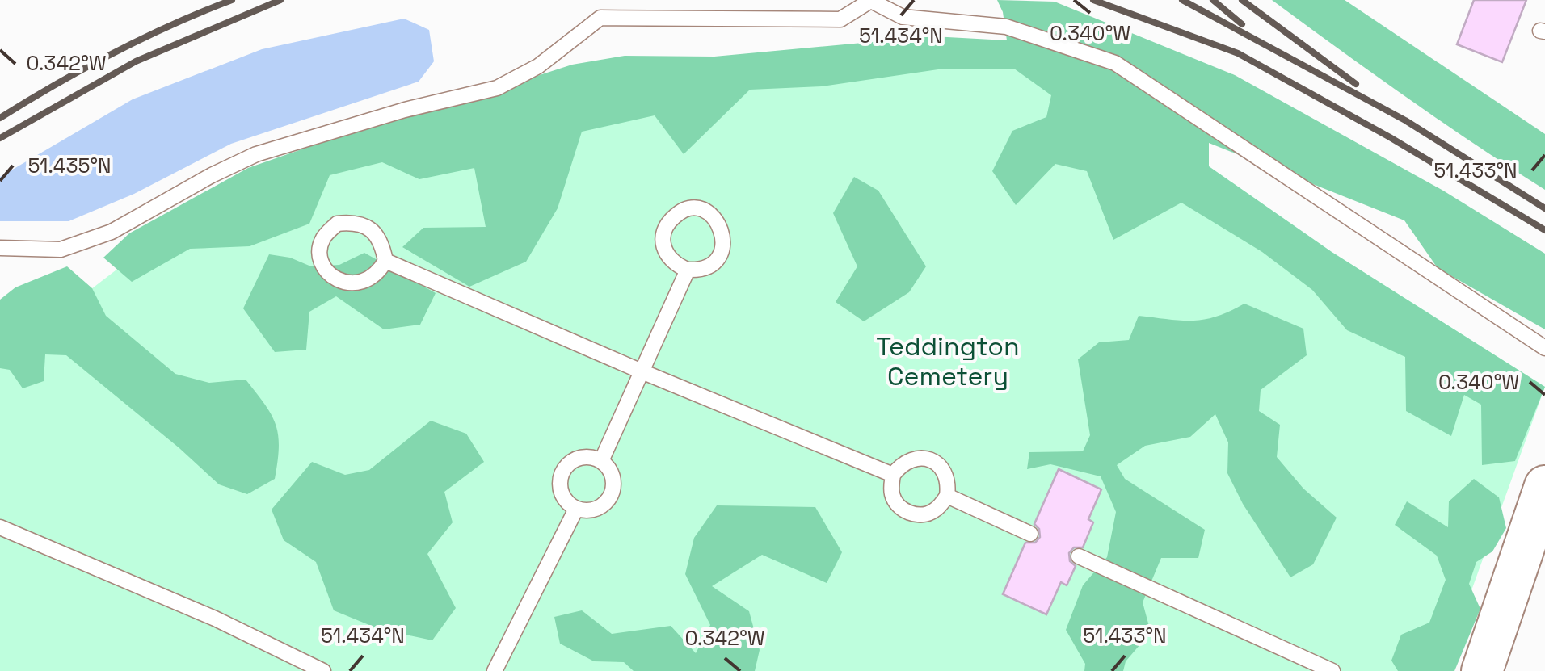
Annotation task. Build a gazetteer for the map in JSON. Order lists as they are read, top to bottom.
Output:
{
  "parks": ["Teddington Cemetery"],
  "coordinates": [
    "0.340°W",
    "51.434°N",
    "0.342°W",
    "51.435°N",
    "51.433°N"
  ]
}
